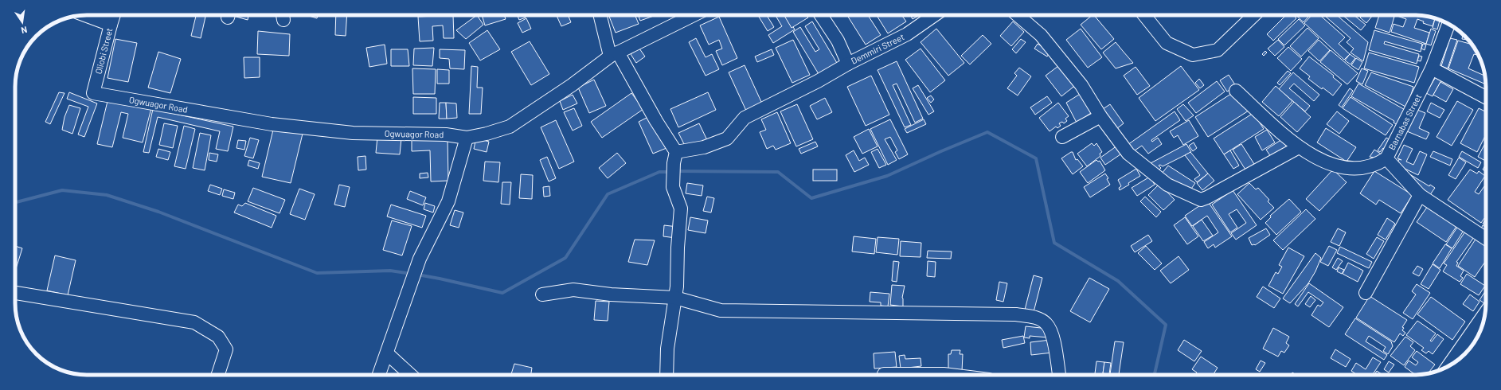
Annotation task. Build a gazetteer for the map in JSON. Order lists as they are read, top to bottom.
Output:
{
  "streets": {
    "street": [
      "Demmiri Street",
      "Oliobi Street",
      "Ogwuagor Road",
      "Barnabas Street"
    ]
  },
  "crossings": [
    ["Oliobi Street", "Ogwuagor Road"]
  ],
  "north": "bottom"
}
